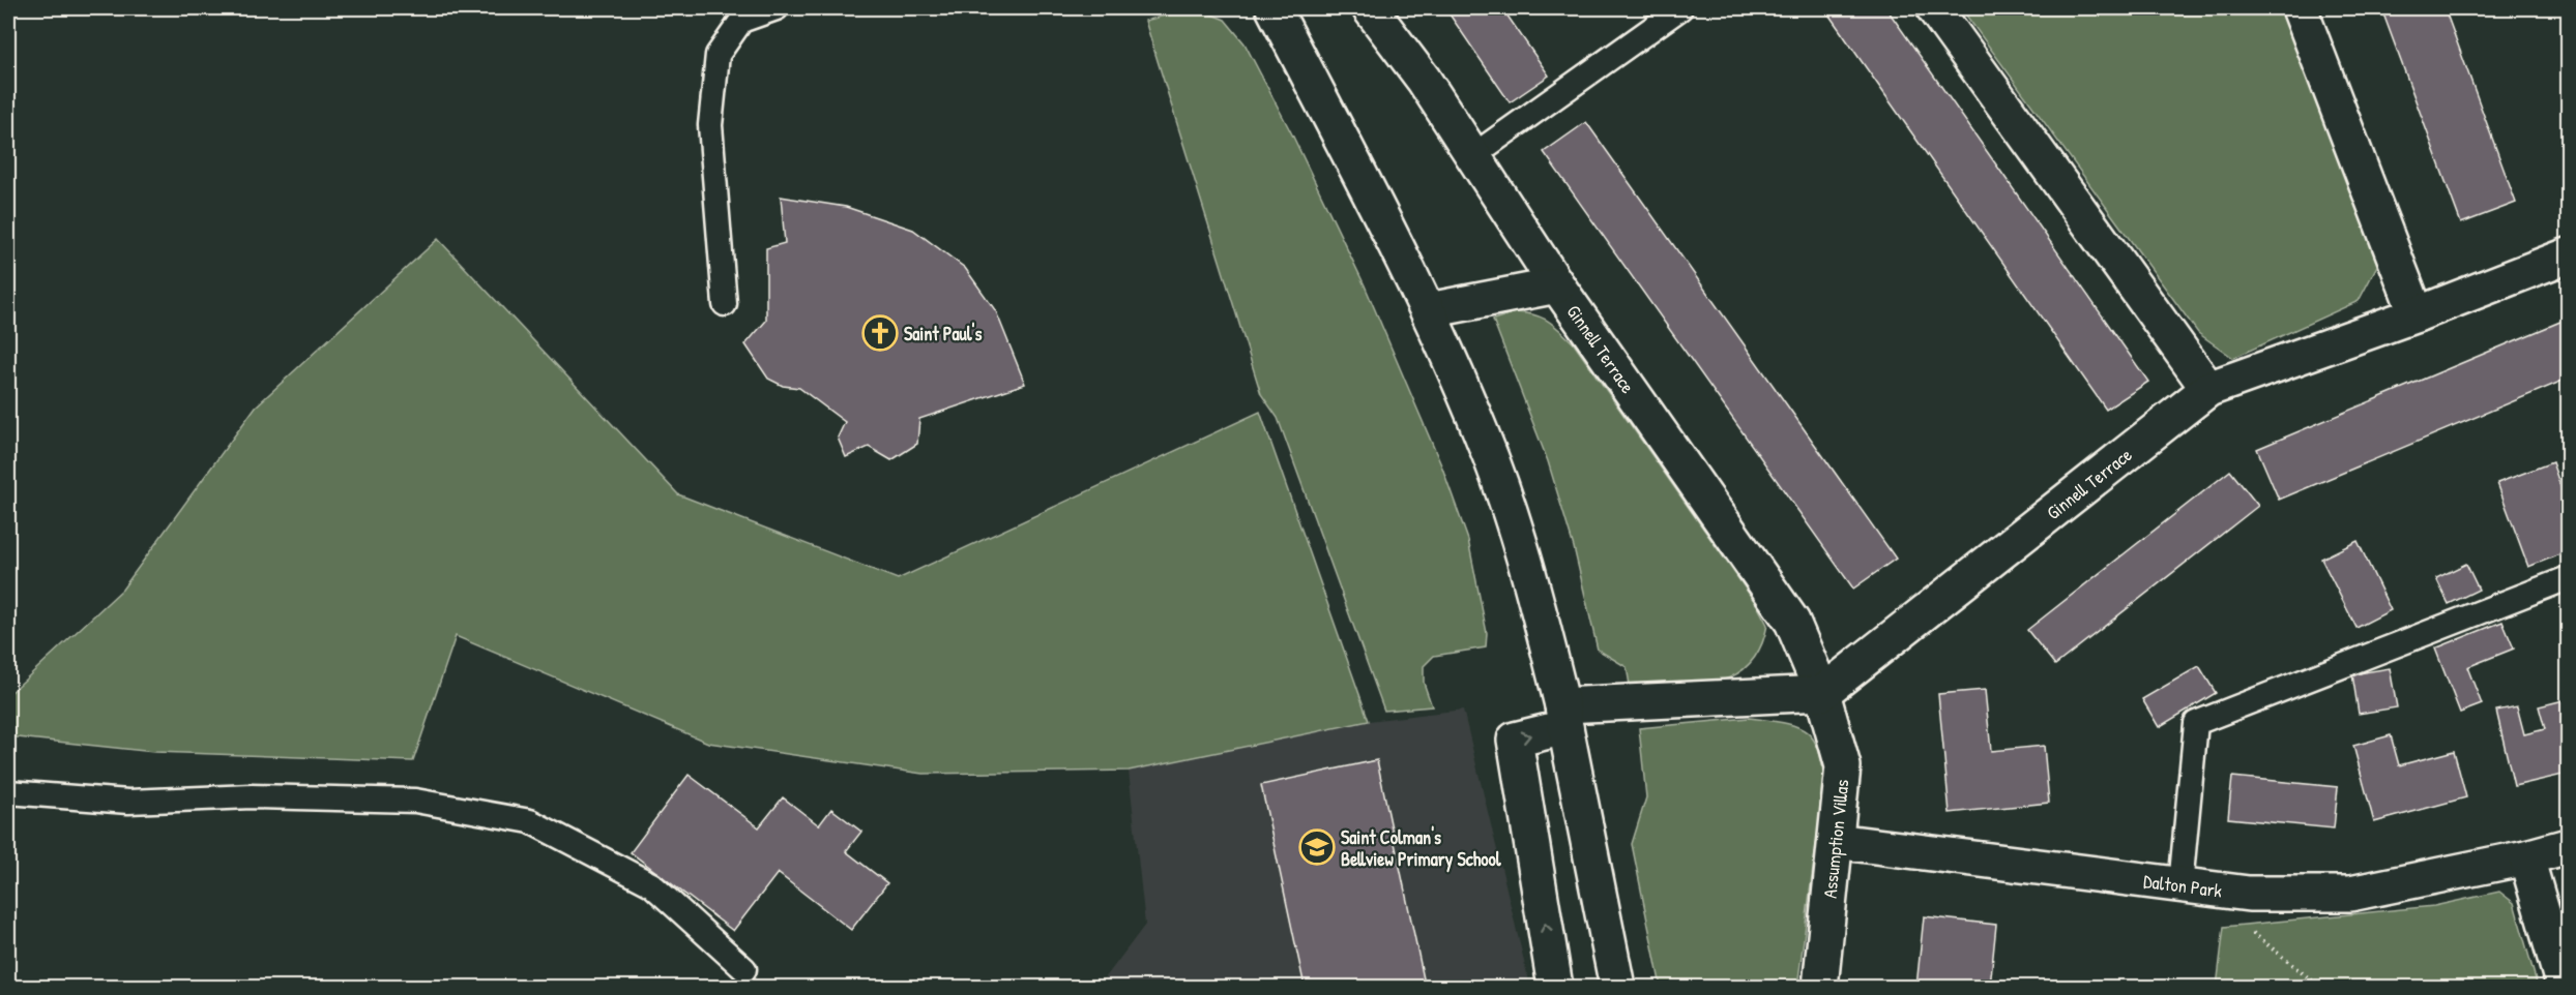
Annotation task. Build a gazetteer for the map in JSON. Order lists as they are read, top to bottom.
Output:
{
  "streets": {
    "street": ["Ginnell Terrace", "Assumption Villas", "Dalton Park"]
  },
  "crossings": [
    ["Ginnell Terrace", "Assumption Villas"],
    ["Assumption Villas", "Dalton Park"]
  ],
  "places": {
    "church": ["Saint Paul's"],
    "school or university": ["Saint Colman's Bellview Primary School"]
  }
}
